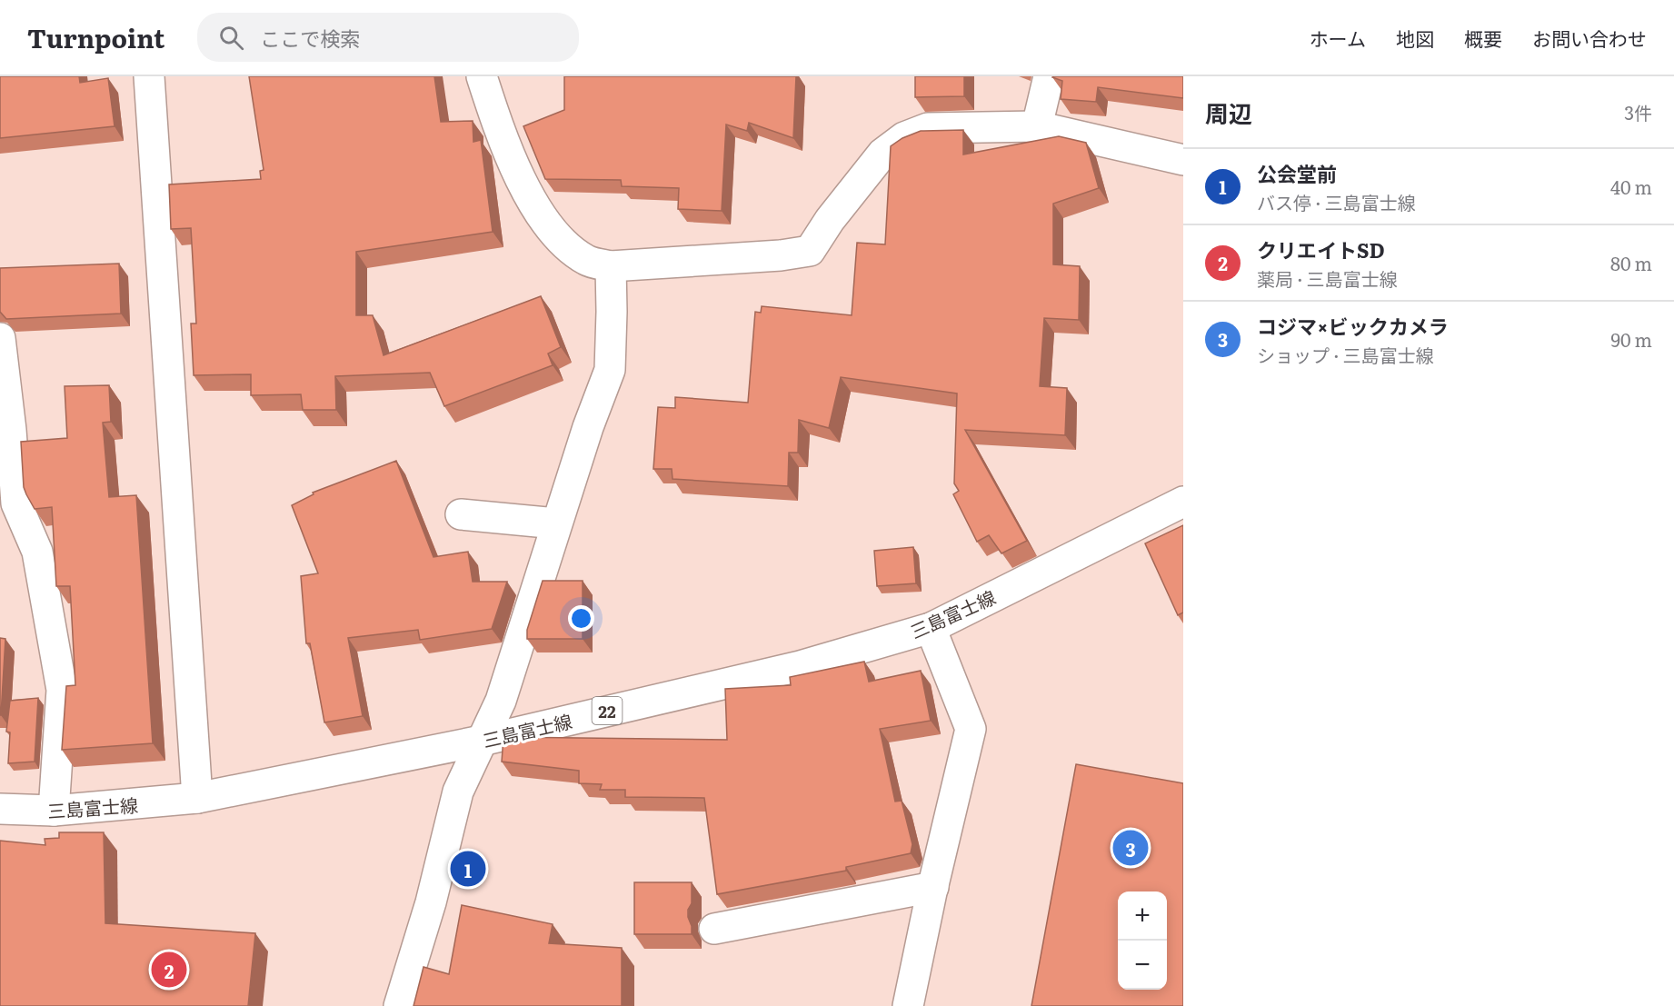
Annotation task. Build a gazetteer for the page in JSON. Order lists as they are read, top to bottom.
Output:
{
  "streets": {
    "street": ["三島富士線", "22"]
  },
  "page": {
    "header": "Turnpoint",
    "search": "ここで検索",
    "nav": [
      "ホーム",
      "地図",
      "概要",
      "お問い合わせ"
    ],
    "heading": ["周辺", "3件"],
    "list": [
      {
        "mark": "1",
        "name": "公会堂前",
        "note": "バス停 · 三島富士線",
        "value": "40 m"
      },
      {
        "mark": "2",
        "name": "クリエイトSD",
        "note": "薬局 · 三島富士線",
        "value": "80 m"
      },
      {
        "mark": "3",
        "name": "コジマ×ビックカメラ",
        "note": "ショップ · 三島富士線",
        "value": "90 m"
      }
    ],
    "pins": ["3", "1", "2"],
    "map_buttons": ["+", "−"]
  }
}
